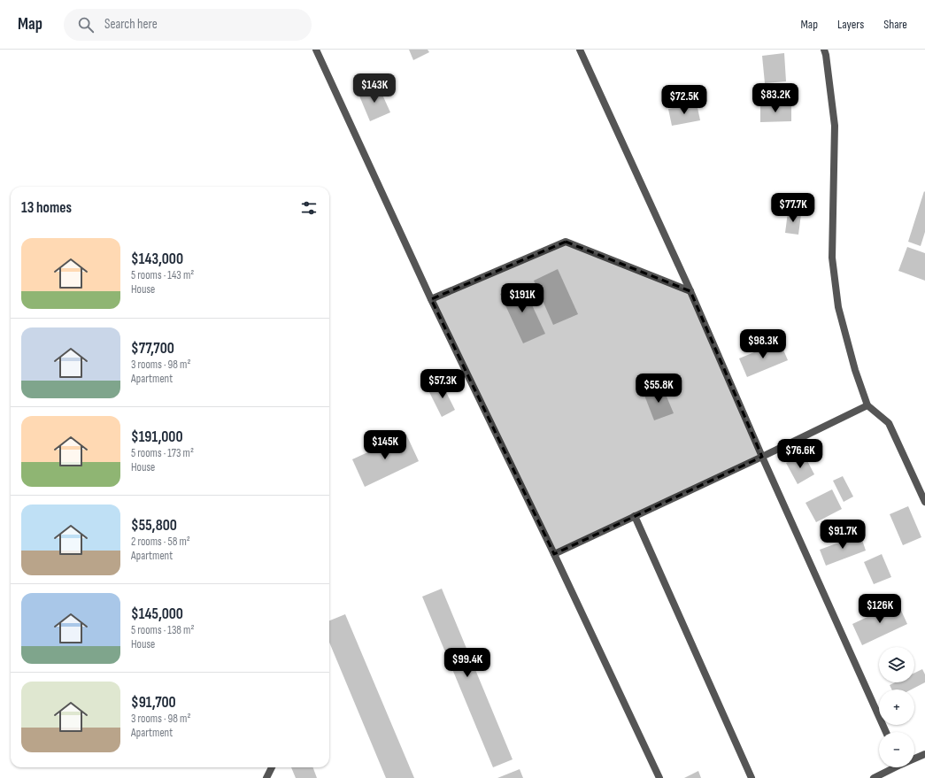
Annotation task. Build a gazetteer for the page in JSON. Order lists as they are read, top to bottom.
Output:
{
  "page": {
    "header": "Map",
    "search": "Search here",
    "nav": ["Map", "Layers", "Share"],
    "price": [
      "$143K",
      "$83.2K",
      "$72.5K",
      "$77.7K",
      "$191K",
      "$98.3K",
      "$57.3K",
      "$55.8K",
      "$145K",
      "$76.6K",
      "$91.7K",
      "$126K",
      "$99.4K"
    ],
    "heading": "13 homes",
    "list": [
      {
        "name": "$143,000",
        "note": "5 rooms · 143 m² · House"
      },
      {
        "name": "$77,700",
        "note": "3 rooms · 98 m² · Apartment"
      },
      {
        "name": "$191,000",
        "note": "5 rooms · 173 m² · House"
      },
      {
        "name": "$55,800",
        "note": "2 rooms · 58 m² · Apartment"
      },
      {
        "name": "$145,000",
        "note": "5 rooms · 138 m² · House"
      },
      {
        "name": "$91,700",
        "note": "3 rooms · 98 m² · Apartment"
      }
    ],
    "map_buttons": ["+", "−"]
  }
}
